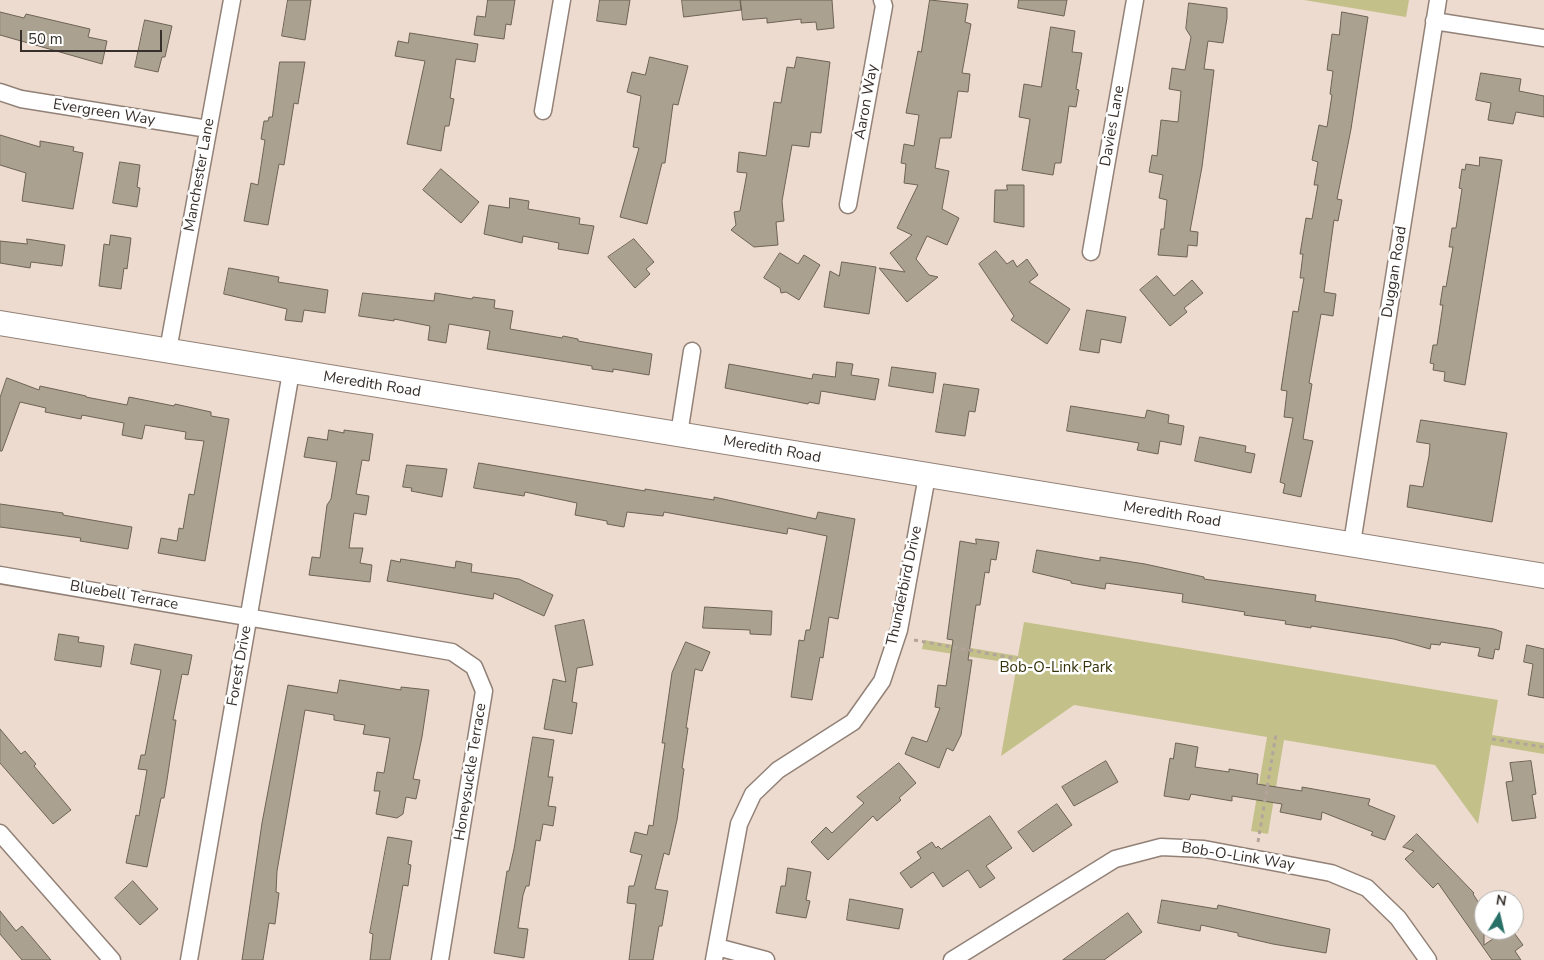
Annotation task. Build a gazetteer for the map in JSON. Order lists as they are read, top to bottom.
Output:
{
  "streets": {
    "street": [
      "Aaron Way",
      "Evergreen Way",
      "Davies Lane",
      "Manchester Lane",
      "Duggan Road",
      "Meredith Road",
      "Thunderbird Drive",
      "Bluebell Terrace",
      "Forest Drive",
      "Honeysuckle Terrace",
      "Bob-O-Link Way"
    ]
  },
  "crossings": [
    ["Evergreen Way", "Manchester Lane"],
    ["Manchester Lane", "Meredith Road"],
    ["Duggan Road", "Meredith Road"],
    ["Meredith Road", "Thunderbird Drive"],
    ["Meredith Road", "Forest Drive"],
    ["Bluebell Terrace", "Forest Drive"],
    ["Bluebell Terrace", "Honeysuckle Terrace"],
    ["Forest Drive", "Honeysuckle Terrace"]
  ],
  "parks": ["Bob-O-Link Park"],
  "scale_bar": "50 m",
  "north": "top"
}
